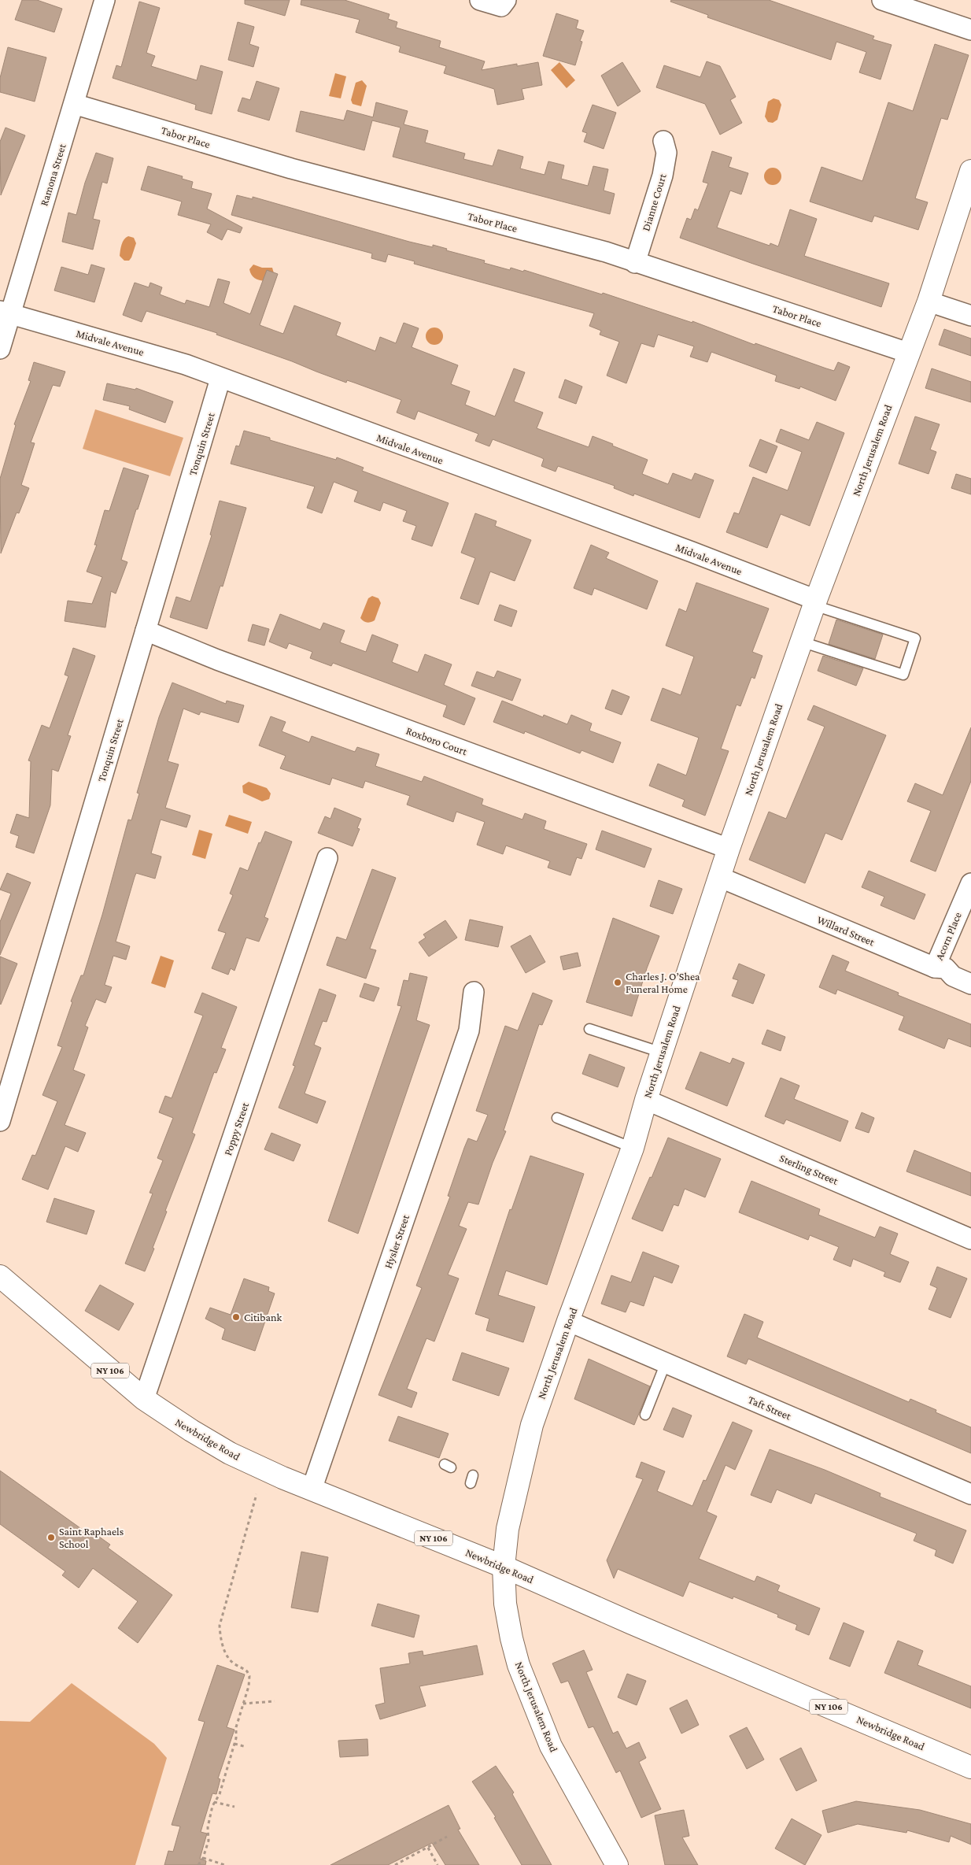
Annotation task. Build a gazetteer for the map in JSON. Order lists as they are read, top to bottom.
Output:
{
  "streets": {
    "main road": ["North Jerusalem Road", "NY 106", "Newbridge Road"],
    "street": [
      "Tabor Place",
      "Ramona Street",
      "Dianne Court",
      "Midvale Avenue",
      "Tonquin Street",
      "Roxboro Court",
      "Willard Street",
      "Acorn Place",
      "Poppy Street",
      "Sterling Street",
      "Hysler Street",
      "Taft Street"
    ]
  },
  "crossings": [
    ["Tabor Place", "Ramona Street"],
    ["Tabor Place", "Dianne Court"],
    ["Tabor Place", "North Jerusalem Road"],
    ["Ramona Street", "Midvale Avenue"],
    ["Midvale Avenue", "Tonquin Street"],
    ["Midvale Avenue", "North Jerusalem Road"],
    ["Tonquin Street", "Roxboro Court"],
    ["North Jerusalem Road", "Roxboro Court"],
    ["North Jerusalem Road", "Willard Street"],
    ["North Jerusalem Road", "Sterling Street"],
    ["North Jerusalem Road", "Taft Street"],
    ["North Jerusalem Road", "Newbridge Road"],
    ["Willard Street", "Acorn Place"],
    ["Poppy Street", "Newbridge Road"],
    ["Hysler Street", "Newbridge Road"]
  ],
  "places": ["Charles J. O’Shea Funeral Home", "Citibank", "Saint Raphaels School"]
}
